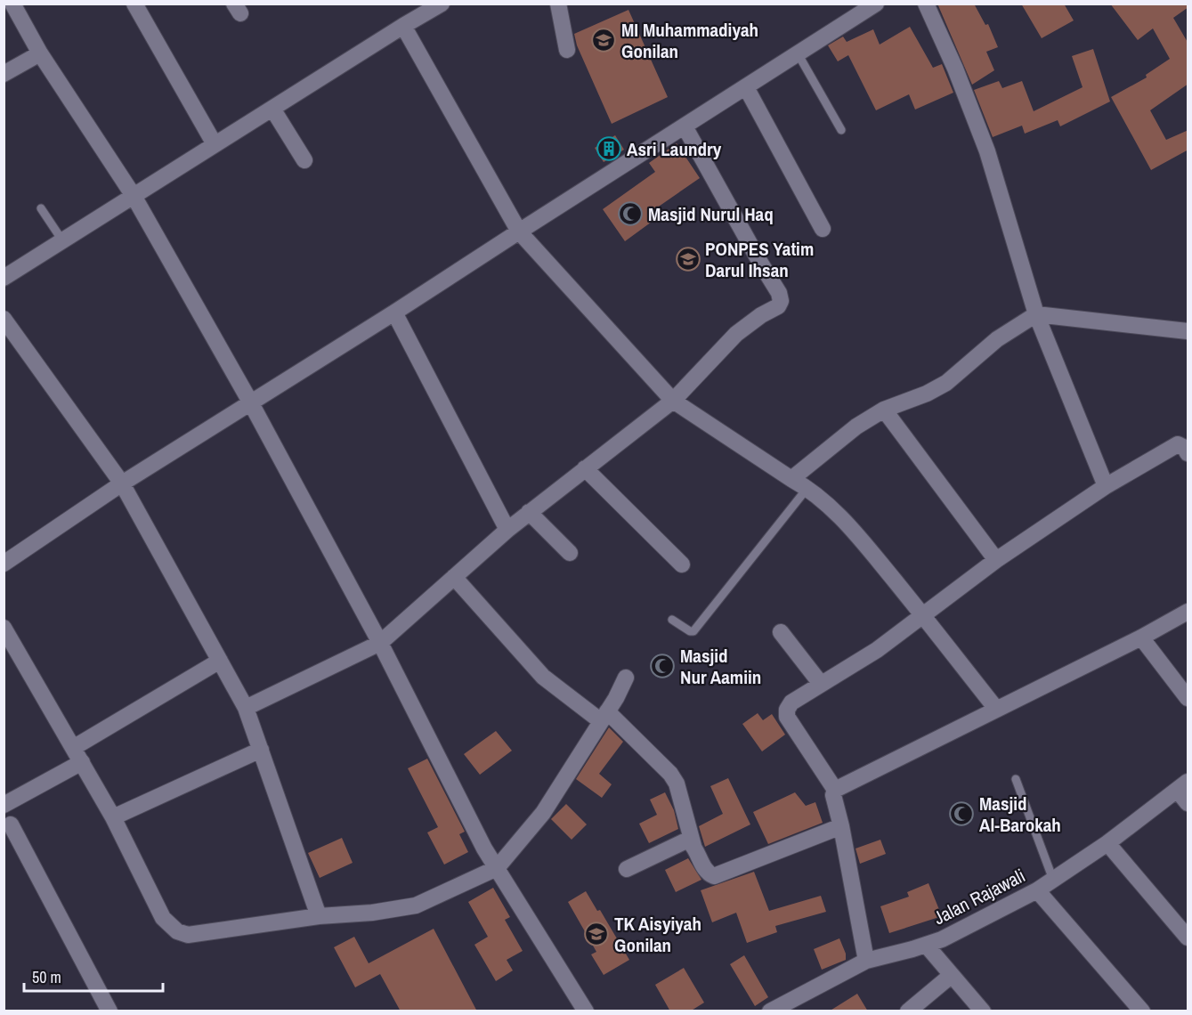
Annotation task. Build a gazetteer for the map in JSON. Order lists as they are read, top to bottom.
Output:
{
  "streets": {
    "street": ["Jalan Rajawali"]
  },
  "places": {
    "school or university": ["MI Muhammadiyah Gonilan", "PONPES Yatim Darul Ihsan", "TK Aisyiyah Gonilan"],
    "building": ["Asri Laundry"],
    "mosque": ["Masjid Nurul Haq", "Masjid Nur Aamiin", "Masjid Al-Barokah"]
  },
  "scale_bar": "50 m"
}
